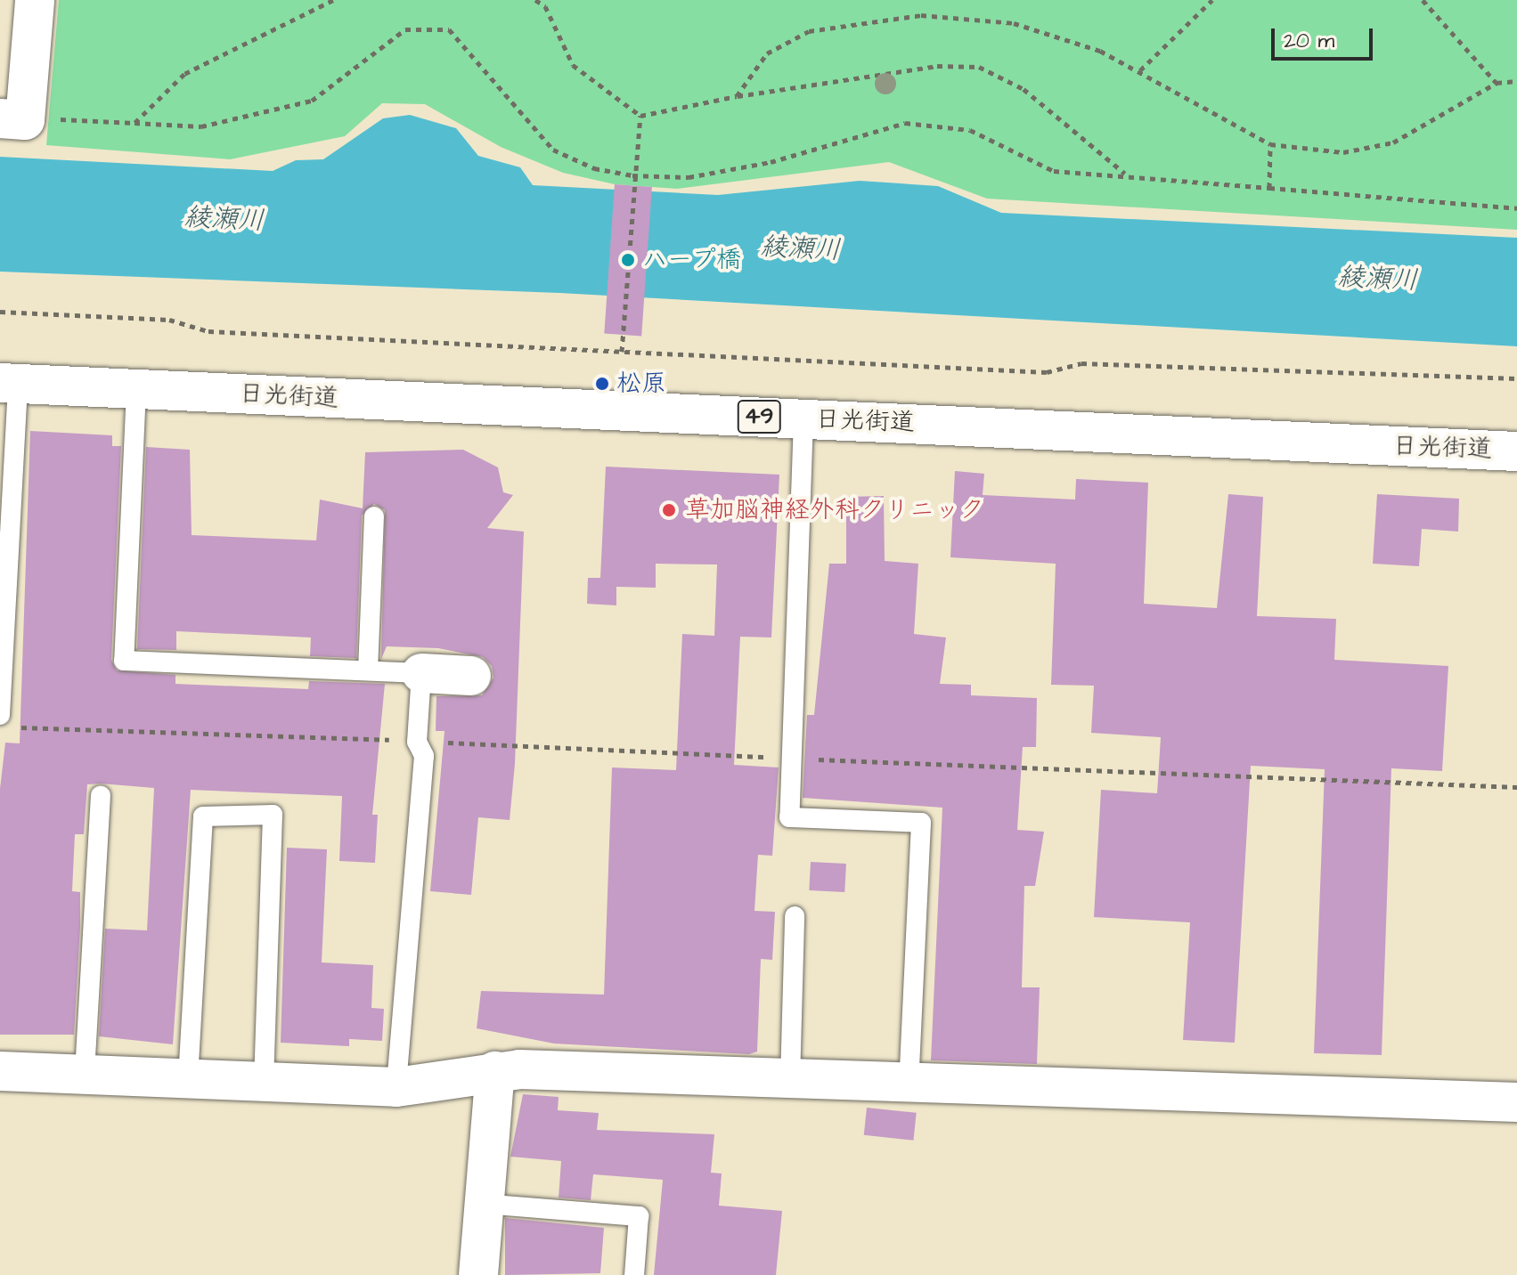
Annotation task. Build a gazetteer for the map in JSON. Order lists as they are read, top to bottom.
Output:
{
  "streets": {
    "street": ["日光街道", "49"]
  },
  "water": ["綾瀬川"],
  "places": ["ハープ橋", "松原", "草加脳神経外科クリニック"],
  "scale_bar": "20 m"
}
